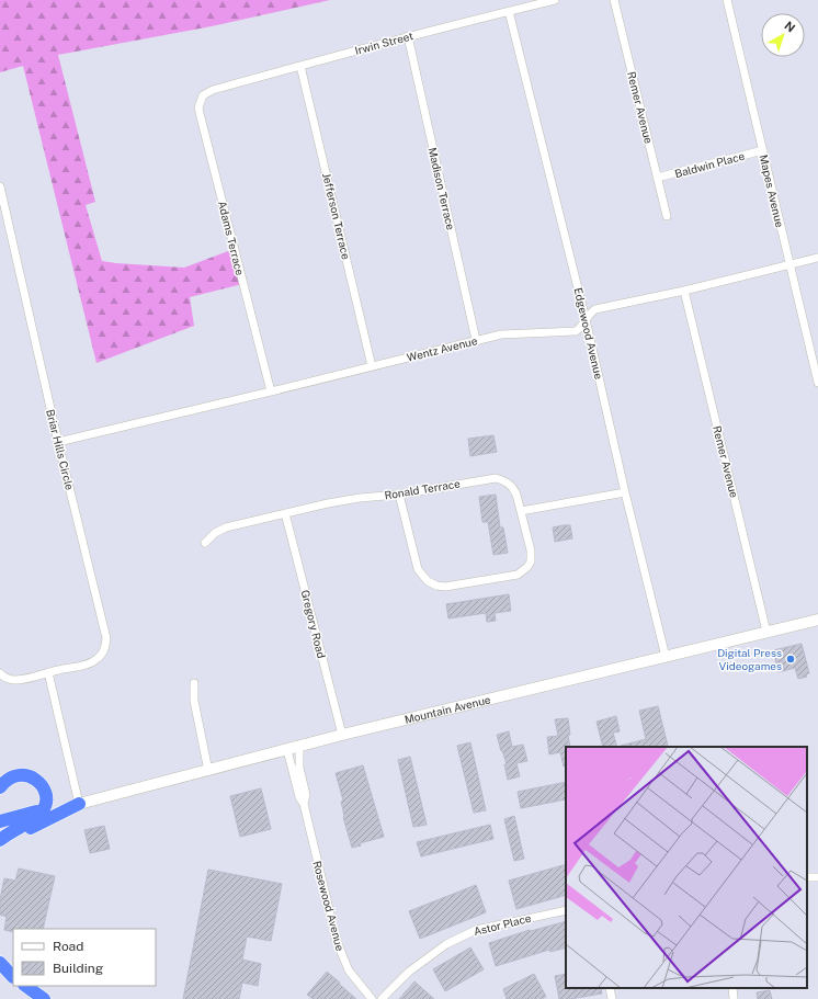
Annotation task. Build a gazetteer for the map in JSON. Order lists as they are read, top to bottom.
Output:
{
  "streets": {
    "street": [
      "Irwin Street",
      "Remer Avenue",
      "Baldwin Place",
      "Madison Terrace",
      "Mapes Avenue",
      "Jefferson Terrace",
      "Adams Terrace",
      "Edgewood Avenue",
      "Wentz Avenue",
      "Briar Hills Circle",
      "Ronald Terrace",
      "Gregory Road",
      "Mountain Avenue",
      "Rosewood Avenue",
      "Astor Place"
    ]
  },
  "crossings": [
    ["Irwin Street", "Madison Terrace"],
    ["Irwin Street", "Jefferson Terrace"],
    ["Irwin Street", "Adams Terrace"],
    ["Irwin Street", "Edgewood Avenue"],
    ["Remer Avenue", "Baldwin Place"],
    ["Remer Avenue", "Wentz Avenue"],
    ["Remer Avenue", "Mountain Avenue"],
    ["Baldwin Place", "Mapes Avenue"],
    ["Madison Terrace", "Wentz Avenue"],
    ["Mapes Avenue", "Wentz Avenue"],
    ["Jefferson Terrace", "Wentz Avenue"],
    ["Adams Terrace", "Wentz Avenue"],
    ["Edgewood Avenue", "Wentz Avenue"],
    ["Edgewood Avenue", "Mountain Avenue"],
    ["Wentz Avenue", "Briar Hills Circle"],
    ["Ronald Terrace", "Gregory Road"],
    ["Gregory Road", "Mountain Avenue"],
    ["Mountain Avenue", "Rosewood Avenue"]
  ],
  "places": ["Digital Press Videogames"],
  "legend": ["Road", "Building"],
  "north": "top right"
}
